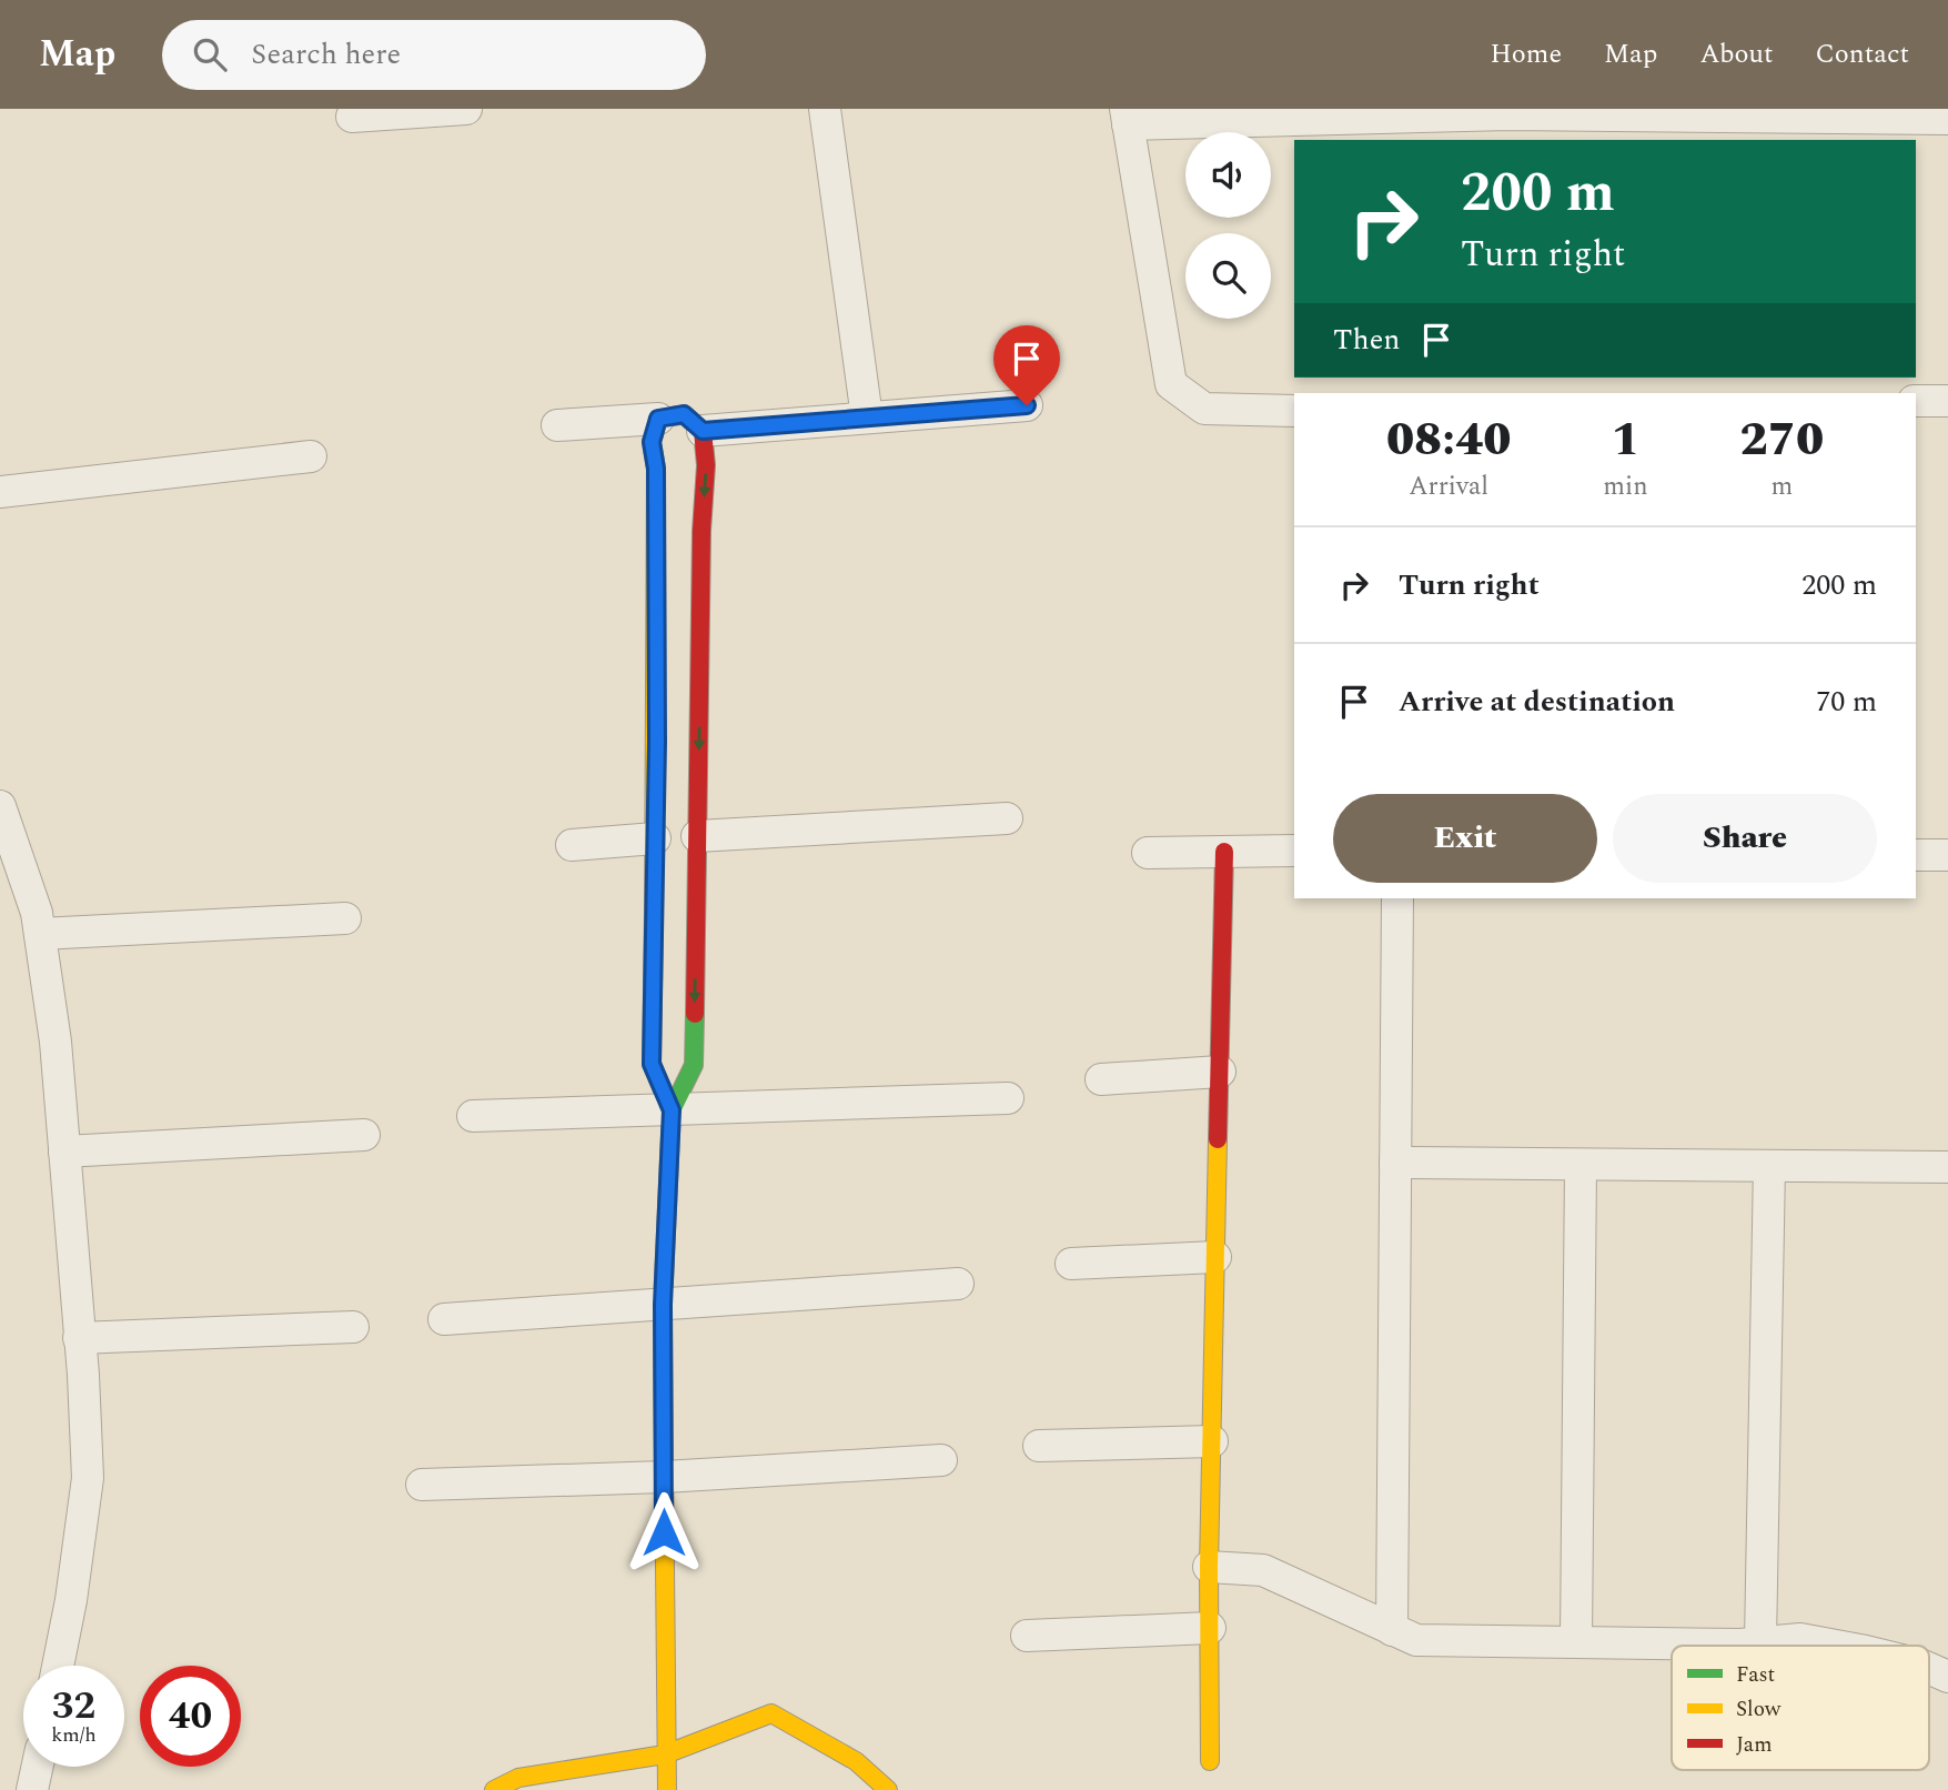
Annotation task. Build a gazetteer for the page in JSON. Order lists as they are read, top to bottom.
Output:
{
  "legend": ["Fast", "Slow", "Jam"],
  "page": {
    "header": "Map",
    "search": "Search here",
    "nav": [
      "Home",
      "Map",
      "About",
      "Contact"
    ],
    "turn": ["200 m", "Turn right"],
    "then": "Then",
    "eta": [
      "08:40",
      "Arrival",
      "1",
      "min",
      "270",
      "m"
    ],
    "list": [
      {
        "name": "Turn right",
        "value": "200 m"
      },
      {
        "name": "Arrive at destination",
        "value": "70 m"
      }
    ],
    "buttons": ["Exit", "Share"],
    "speed": "32 km/h",
    "limit": "40"
  }
}
